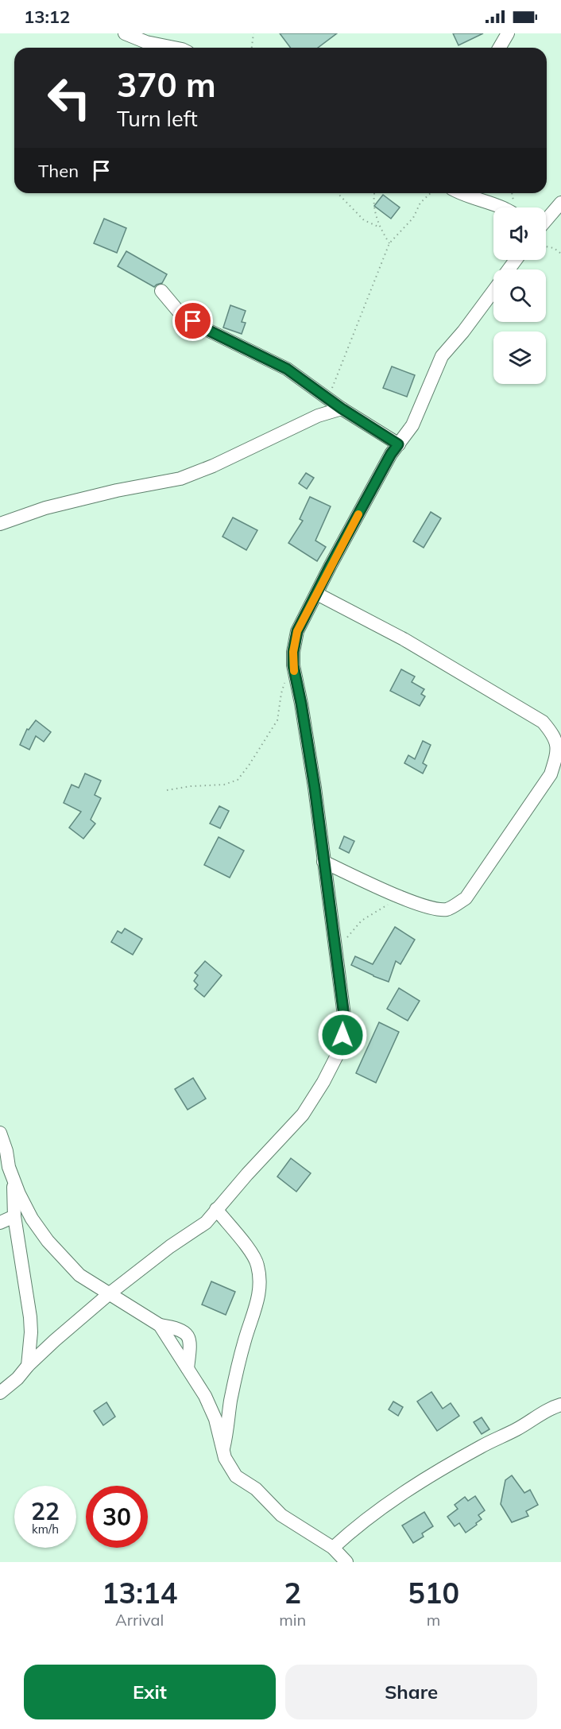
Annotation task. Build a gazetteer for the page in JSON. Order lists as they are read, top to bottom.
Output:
{
  "page": {
    "status": "13:12",
    "turn": ["370 m", "Turn left"],
    "then": "Then",
    "speed": "22 km/h",
    "limit": "30",
    "eta": [
      "13:14",
      "Arrival",
      "2",
      "min",
      "510",
      "m"
    ],
    "buttons": ["Exit", "Share"]
  }
}
